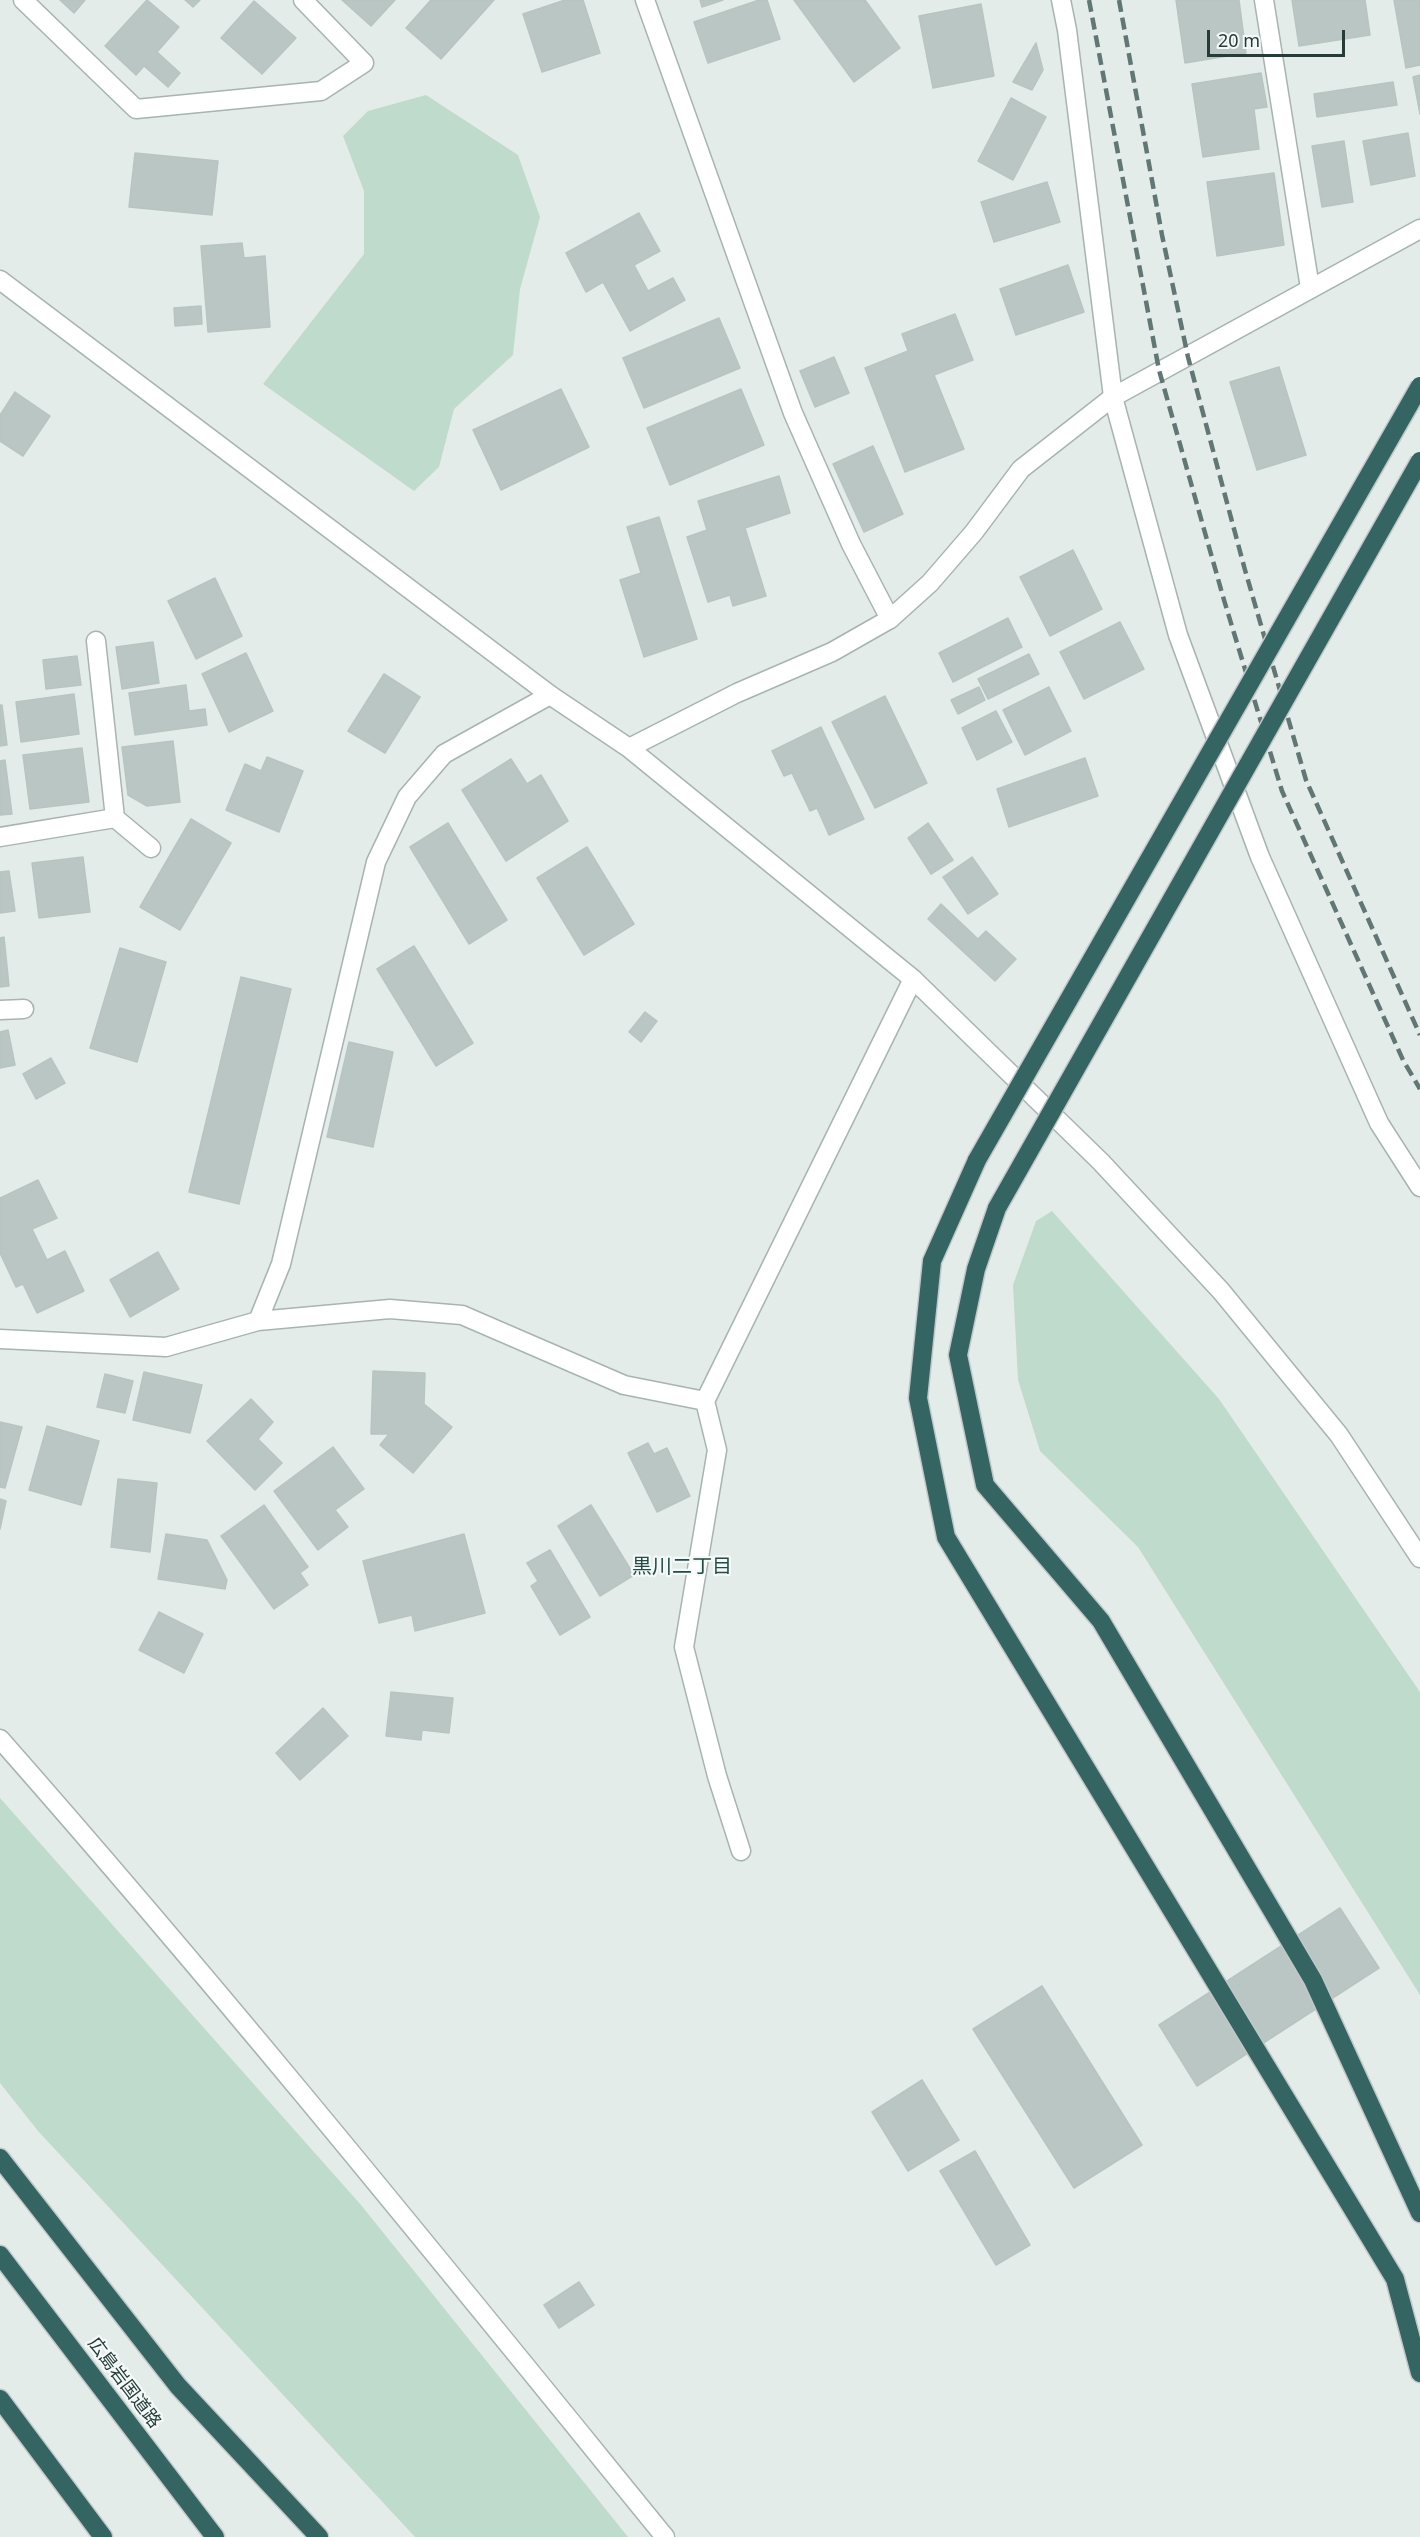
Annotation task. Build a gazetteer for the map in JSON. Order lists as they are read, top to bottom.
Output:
{
  "streets": {
    "highway": ["広島岩国道路"]
  },
  "districts": ["黒川二丁目"],
  "scale_bar": "20 m"
}
